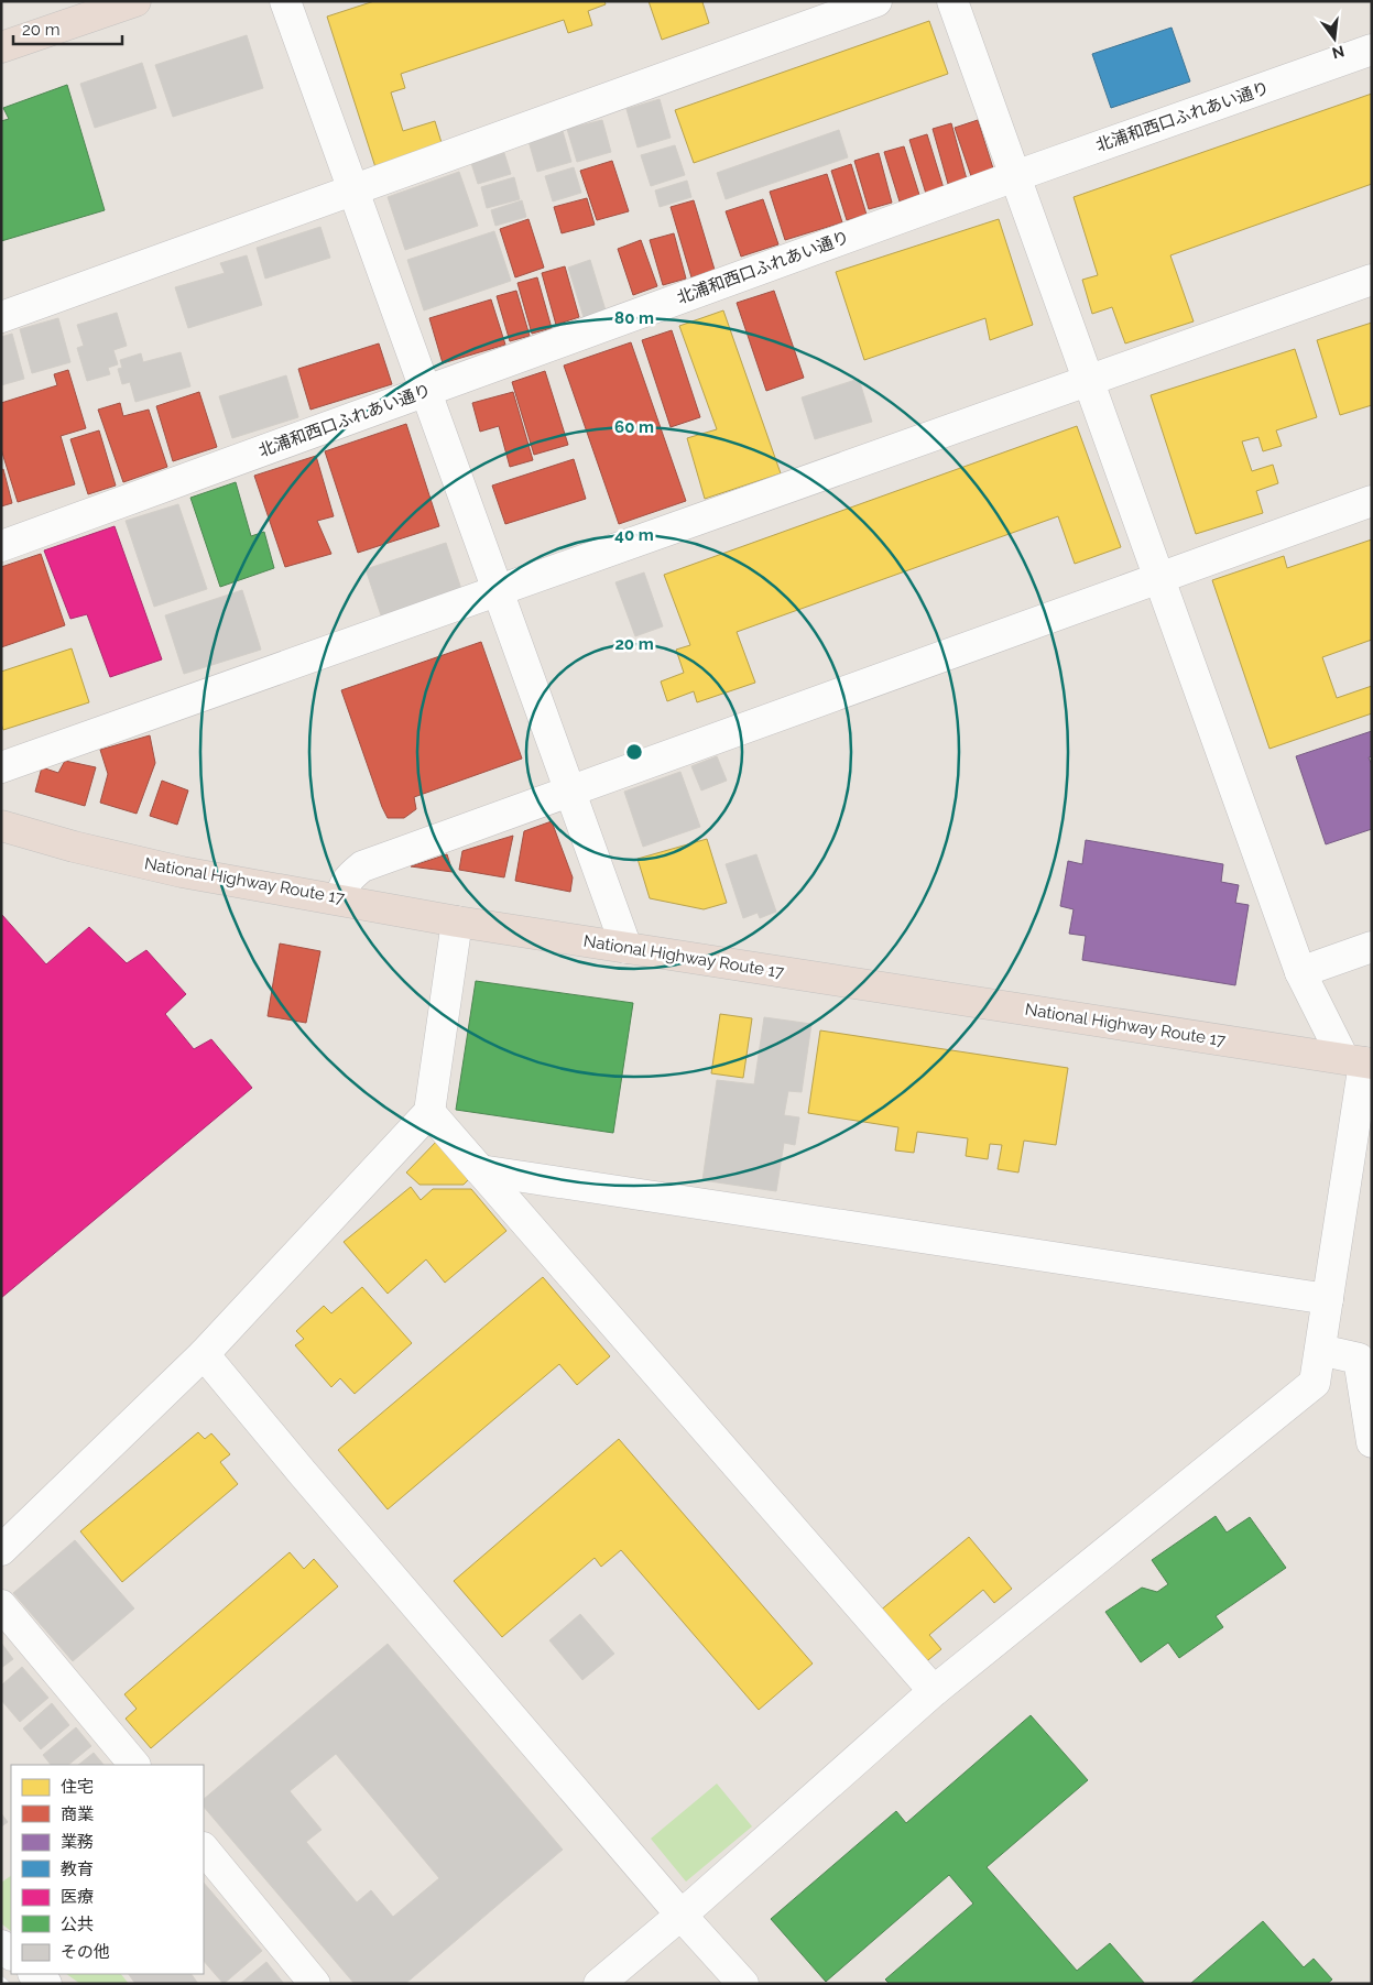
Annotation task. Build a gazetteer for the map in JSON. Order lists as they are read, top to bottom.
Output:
{
  "streets": {
    "highway": ["National Highway Route 17"],
    "street": ["北浦和西口ふれあい通り"]
  },
  "legend": [
    "住宅",
    "商業",
    "業務",
    "教育",
    "医療",
    "公共",
    "その他"
  ],
  "scale_bar": "20 m",
  "north": "bottom",
  "rings": [
    "80 m",
    "60 m",
    "40 m",
    "20 m"
  ]
}
